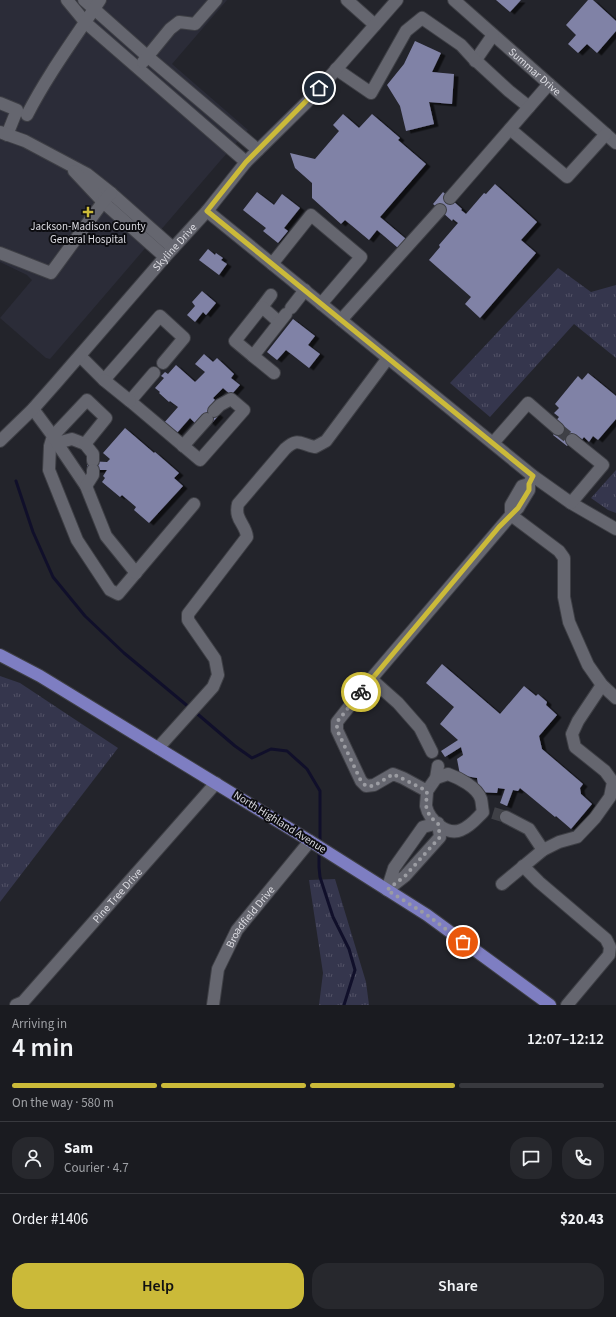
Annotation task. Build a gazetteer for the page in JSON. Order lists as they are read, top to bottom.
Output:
{
  "streets": {
    "main road": ["North Highland Avenue"],
    "street": [
      "Summar Drive",
      "Skyline Drive",
      "Pine Tree Drive",
      "Broadfield Drive"
    ]
  },
  "crossings": [
    ["North Highland Avenue", "Pine Tree Drive"],
    ["North Highland Avenue", "Broadfield Drive"]
  ],
  "places": {
    "health": ["Jackson-Madison County General Hospital"]
  },
  "page": {
    "heading": ["4 min", "Arriving in", "12:07–12:12"],
    "panel": [
      "Sam",
      "Courier · 4.7",
      "Order #1406",
      "$20.43"
    ],
    "bar": "On the way · 580 m",
    "buttons": ["Help", "Share"]
  }
}
